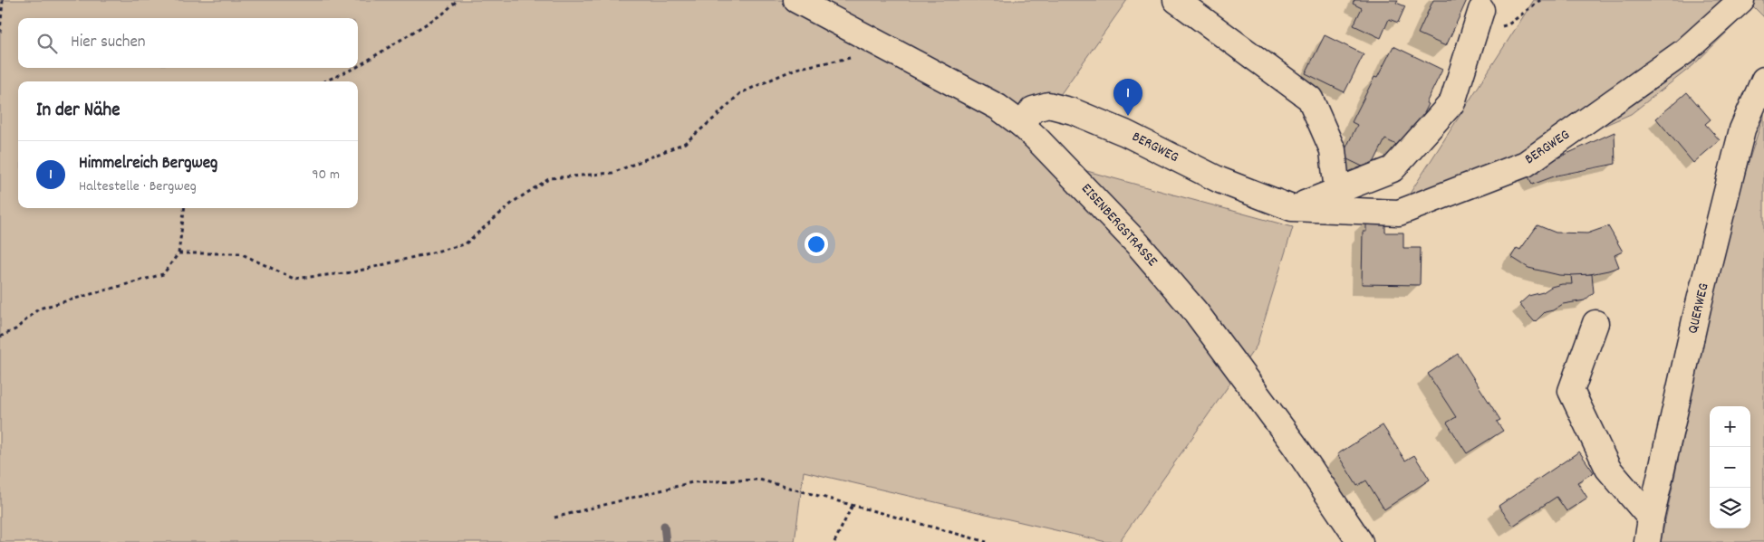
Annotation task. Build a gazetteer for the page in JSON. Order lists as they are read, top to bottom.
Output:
{
  "streets": {
    "street": ["BERGWEG", "EISENBERGSTRASSE", "QUERWEG"]
  },
  "crossings": [
    ["BERGWEG", "EISENBERGSTRASSE"]
  ],
  "page": {
    "search": "Hier suchen",
    "pins": "1",
    "heading": "In der Nähe",
    "list": [
      {
        "mark": "1",
        "name": "Himmelreich Bergweg",
        "note": "Haltestelle · Bergweg",
        "value": "90 m"
      }
    ],
    "map_buttons": ["+", "−"]
  }
}
